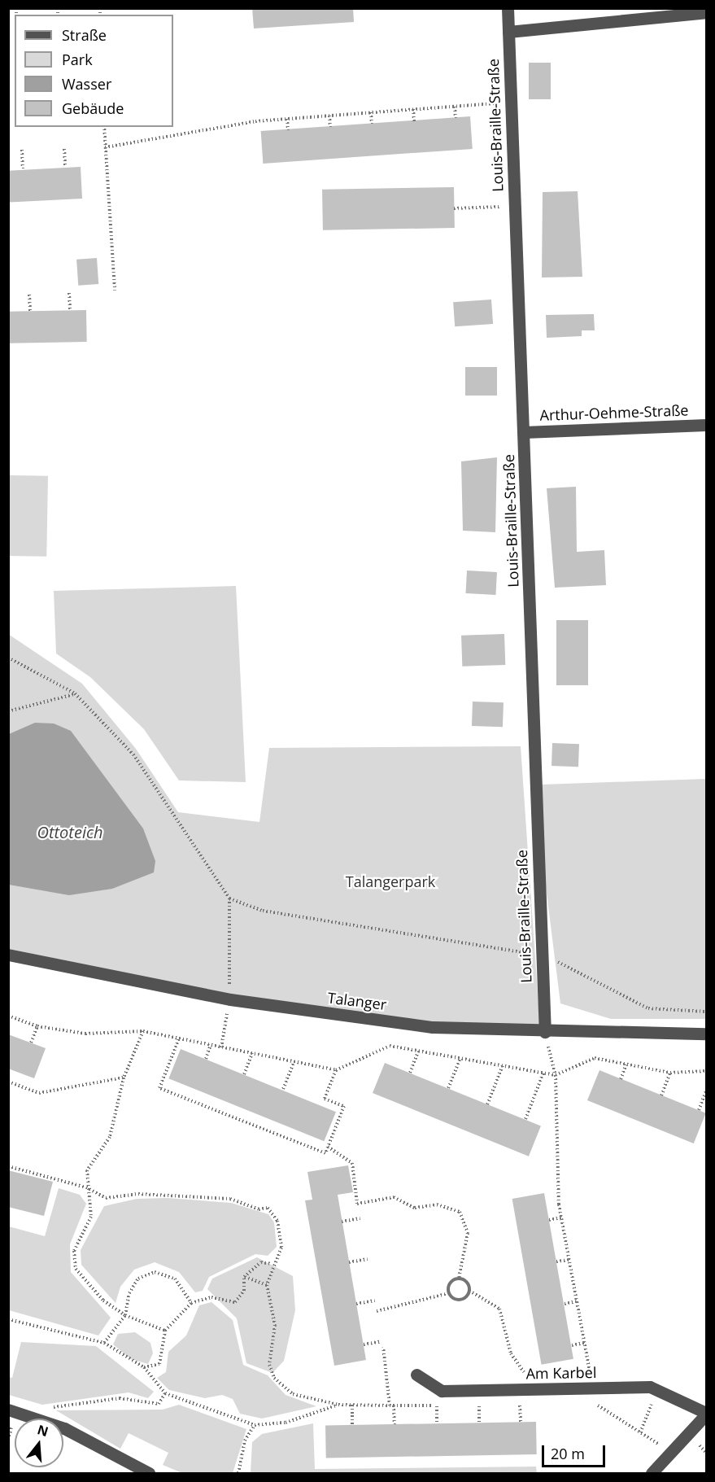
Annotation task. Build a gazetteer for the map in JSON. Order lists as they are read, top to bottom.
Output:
{
  "streets": {
    "street": [
      "Louis-Braille-Straße",
      "Arthur-Oehme-Straße",
      "Talanger",
      "Am Karbel"
    ]
  },
  "crossings": [
    ["Louis-Braille-Straße", "Arthur-Oehme-Straße"],
    ["Louis-Braille-Straße", "Talanger"]
  ],
  "water": ["Ottoteich"],
  "parks": ["Talangerpark"],
  "legend": [
    "Straße",
    "Park",
    "Wasser",
    "Gebäude"
  ],
  "scale_bar": "20 m",
  "north": "top"
}
